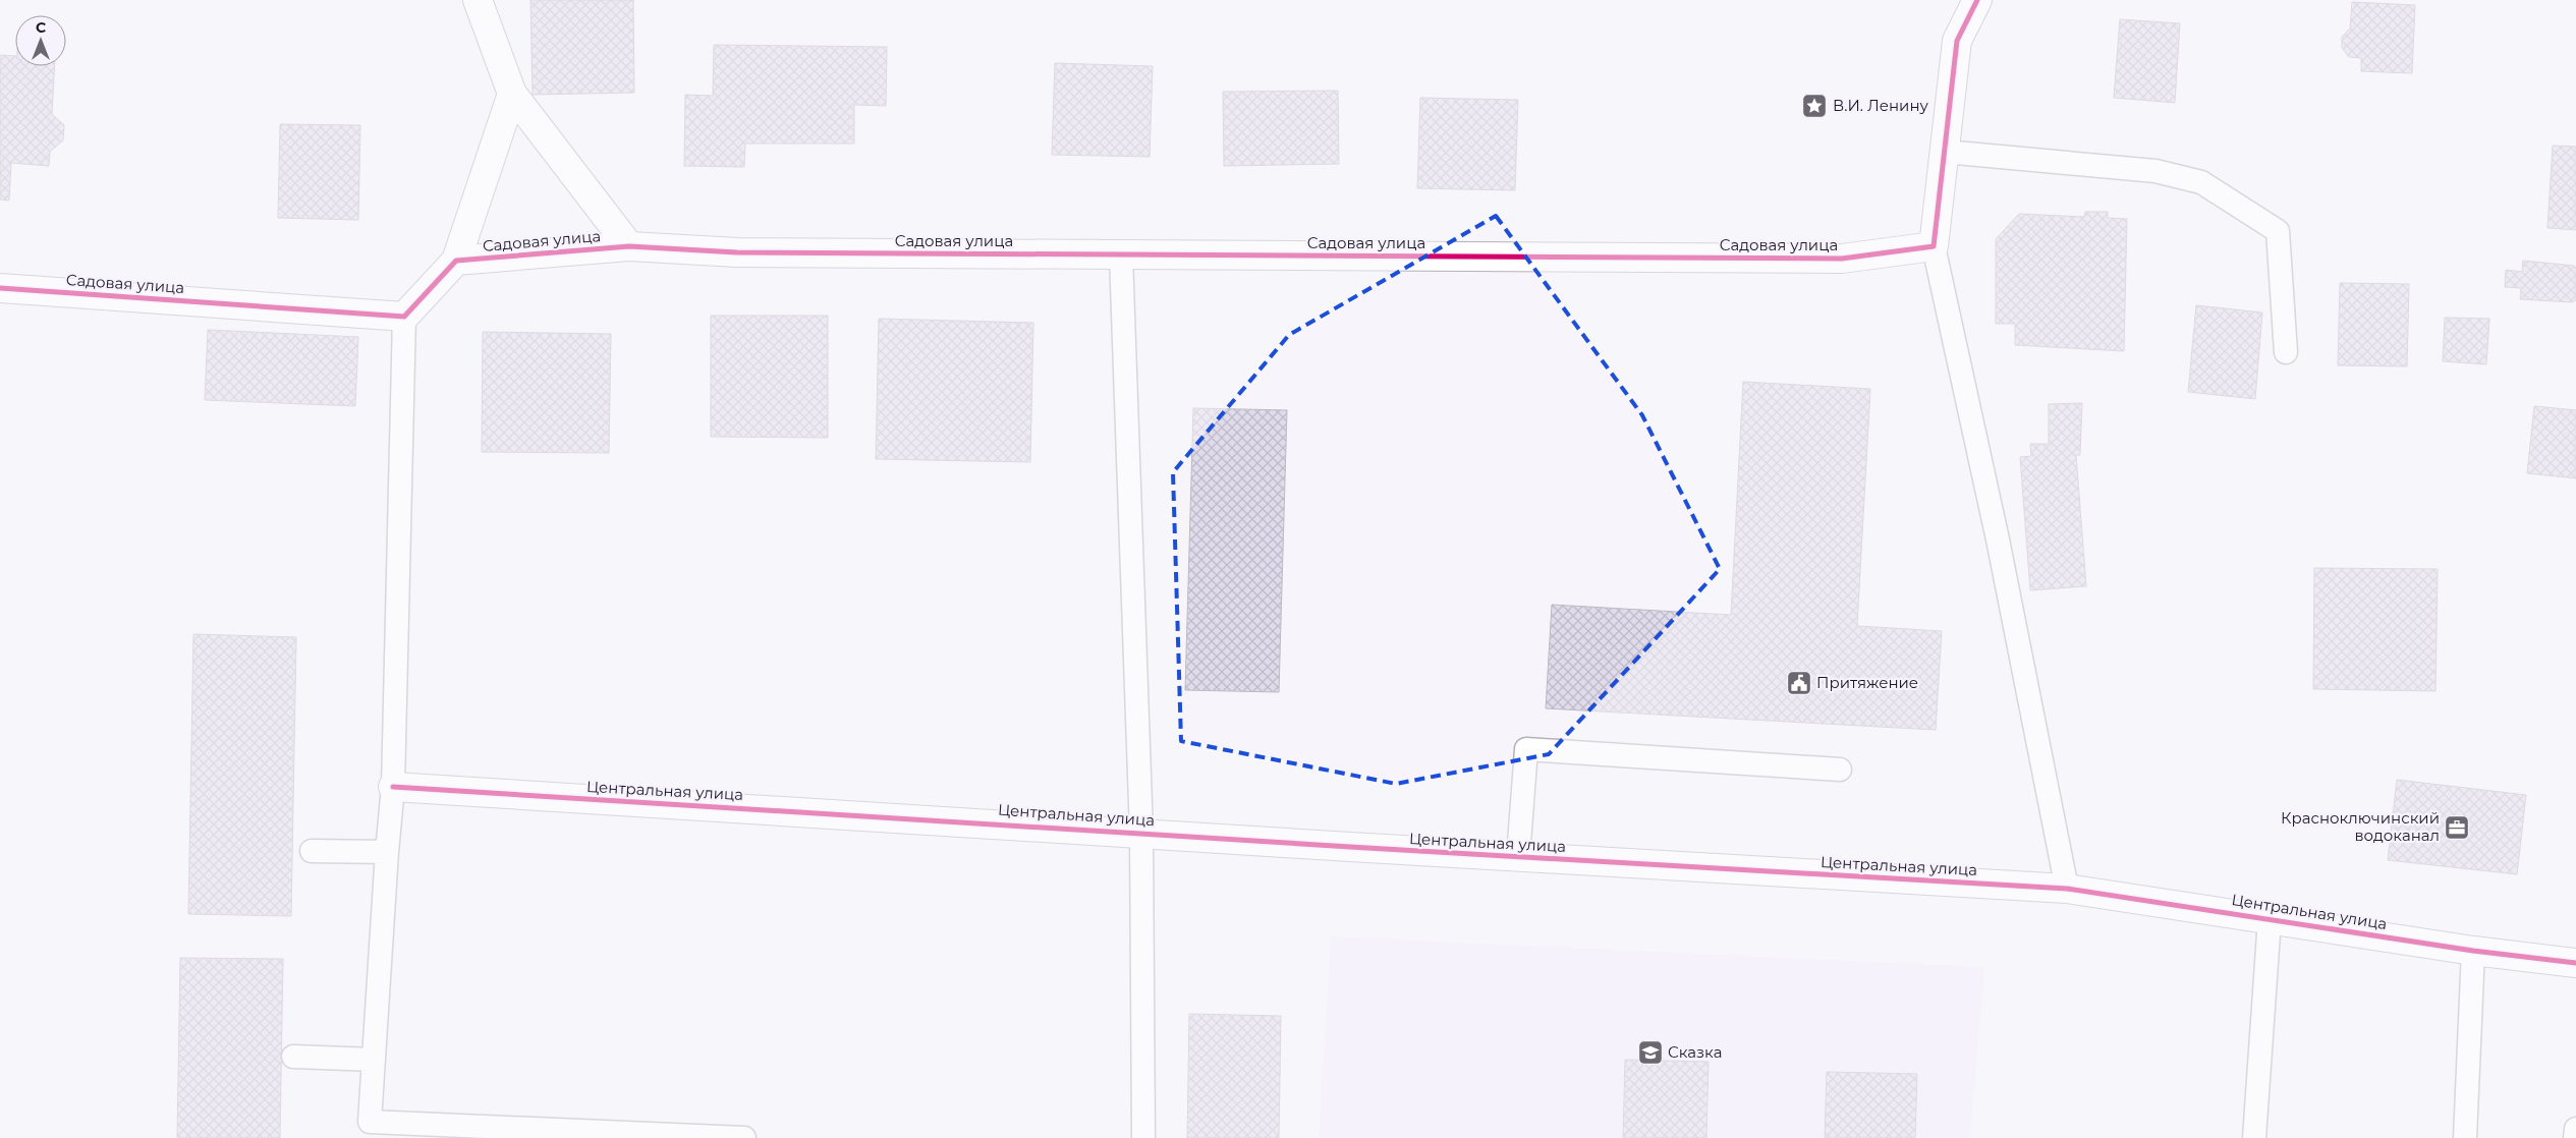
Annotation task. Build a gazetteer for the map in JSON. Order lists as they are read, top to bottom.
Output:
{
  "streets": {
    "street": ["Садовая улица", "Центральная улица"]
  },
  "places": {
    "place": ["В.И. Ленину"],
    "public building": ["Притяжение"],
    "office": ["Красноключинский водоканал"],
    "school or university": ["Сказка"]
  },
  "north": "top"
}
